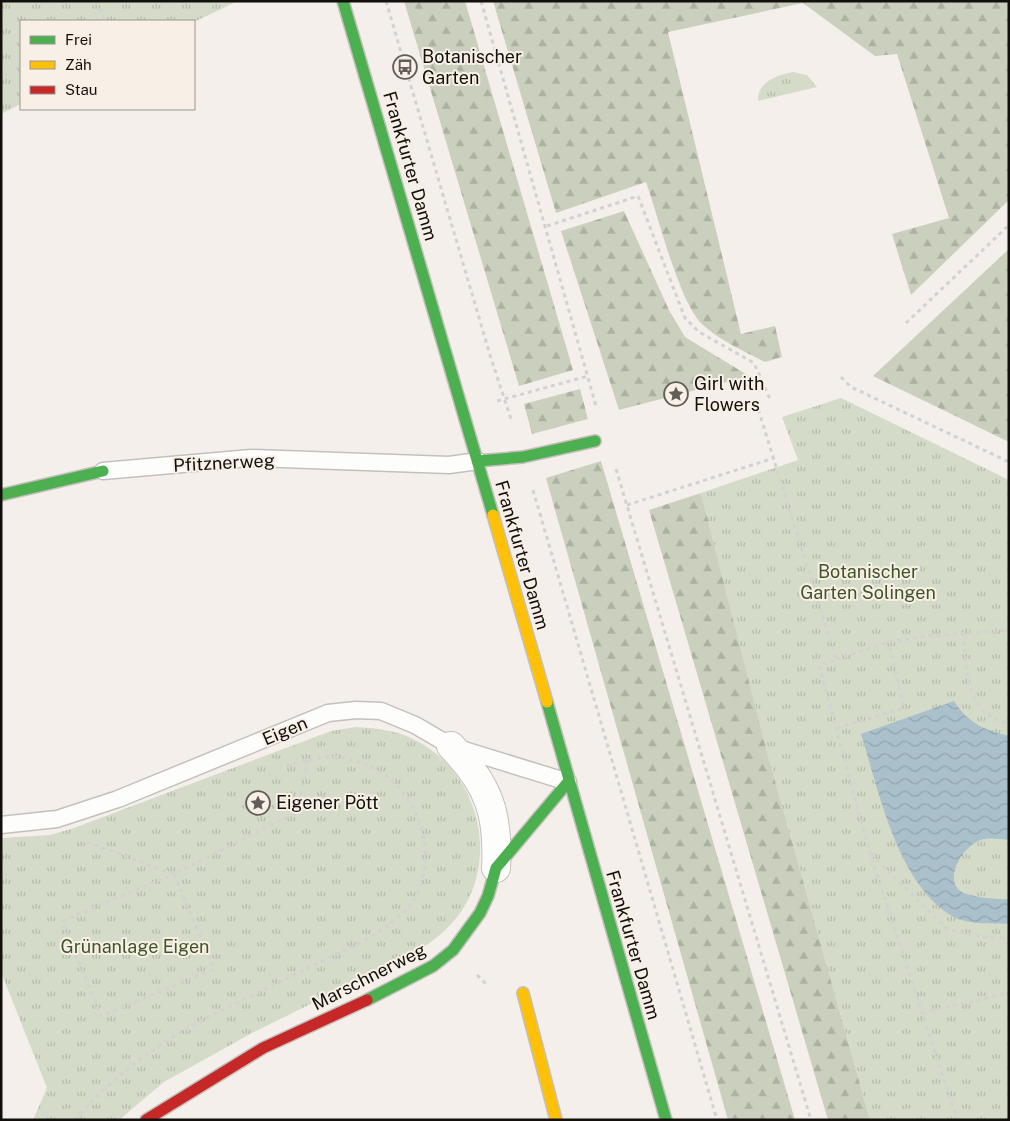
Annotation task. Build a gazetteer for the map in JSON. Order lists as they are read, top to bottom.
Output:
{
  "streets": {
    "main road": ["Frankfurter Damm", "Pfitznerweg", "Marschnerweg"],
    "lane": ["Eigen"]
  },
  "crossings": [
    ["Frankfurter Damm", "Pfitznerweg"],
    ["Frankfurter Damm", "Eigen"],
    ["Frankfurter Damm", "Marschnerweg"],
    ["Eigen", "Marschnerweg"]
  ],
  "parks": ["Botanischer Garten Solingen", "Grünanlage Eigen"],
  "places": {
    "bus stop": ["Botanischer Garten"],
    "place": ["Girl with Flowers", "Eigener Pött"]
  },
  "legend": ["Frei", "Zäh", "Stau"]
}
